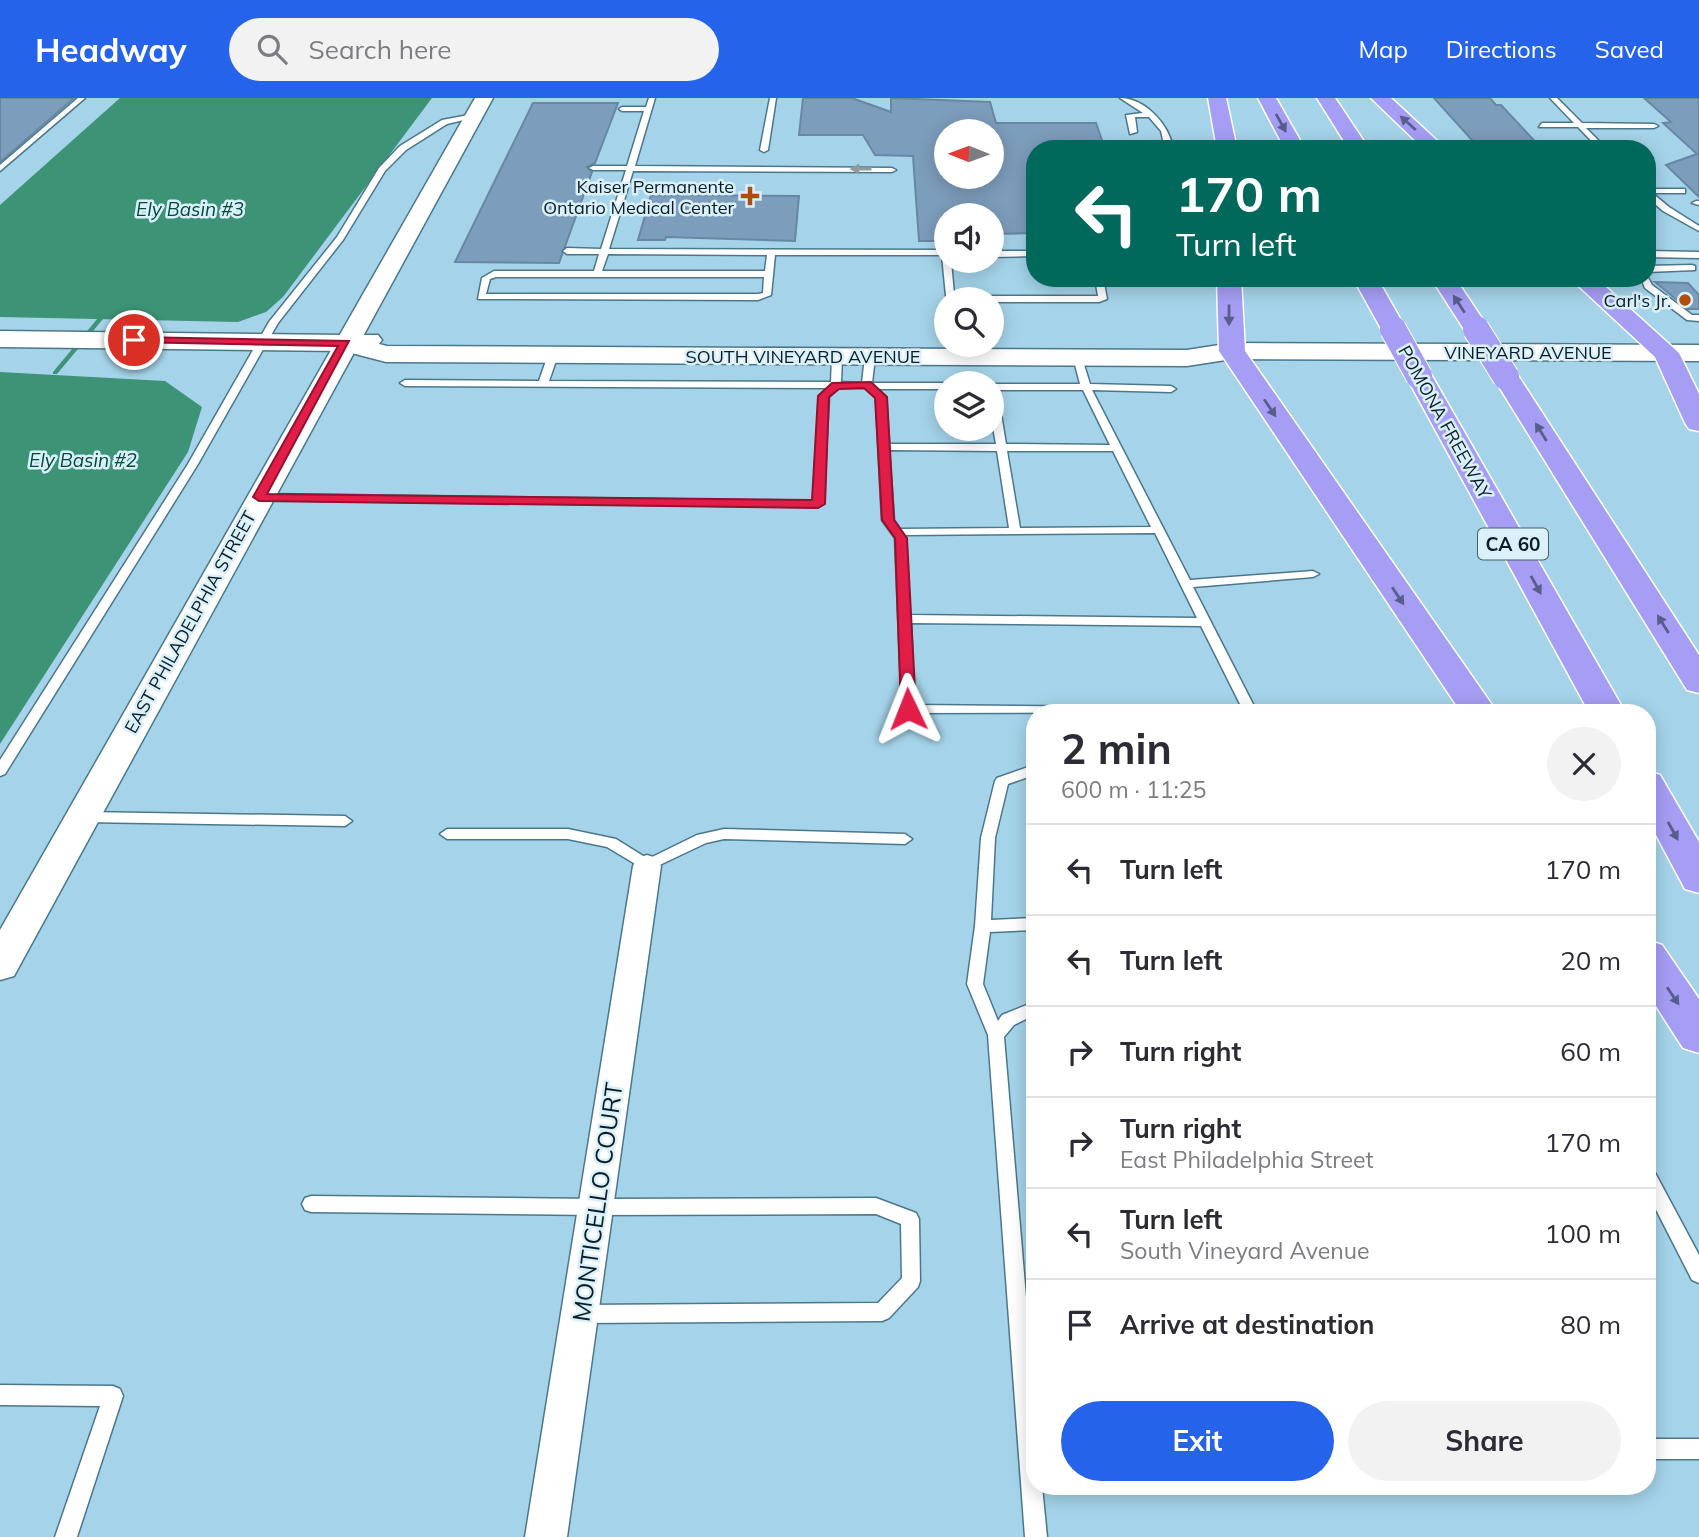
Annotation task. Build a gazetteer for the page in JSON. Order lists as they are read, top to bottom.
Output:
{
  "streets": {
    "highway": ["POMONA FREEWAY", "CA 60"],
    "main road": ["VINEYARD AVENUE", "SOUTH VINEYARD AVENUE"],
    "street": ["EAST PHILADELPHIA STREET", "MONTICELLO COURT"]
  },
  "crossings": [
    ["VINEYARD AVENUE", "SOUTH VINEYARD AVENUE"],
    ["SOUTH VINEYARD AVENUE", "EAST PHILADELPHIA STREET"]
  ],
  "water": ["Ely Basin #3", "Ely Basin #2"],
  "places": {
    "health": ["Kaiser Permanente Ontario Medical Center"],
    "other": ["Carl's Jr."]
  },
  "north": "left",
  "page": {
    "header": "Headway",
    "search": "Search here",
    "nav": ["Map", "Directions", "Saved"],
    "turn": ["170 m", "Turn left"],
    "heading": ["2 min", "600 m · 11:25"],
    "list": [
      {
        "name": "Turn left",
        "value": "170 m"
      },
      {
        "name": "Turn left",
        "value": "20 m"
      },
      {
        "name": "Turn right",
        "value": "60 m"
      },
      {
        "name": "Turn right",
        "note": "East Philadelphia Street",
        "value": "170 m"
      },
      {
        "name": "Turn left",
        "note": "South Vineyard Avenue",
        "value": "100 m"
      },
      {
        "name": "Arrive at destination",
        "value": "80 m"
      }
    ],
    "buttons": ["Exit", "Share"]
  }
}
